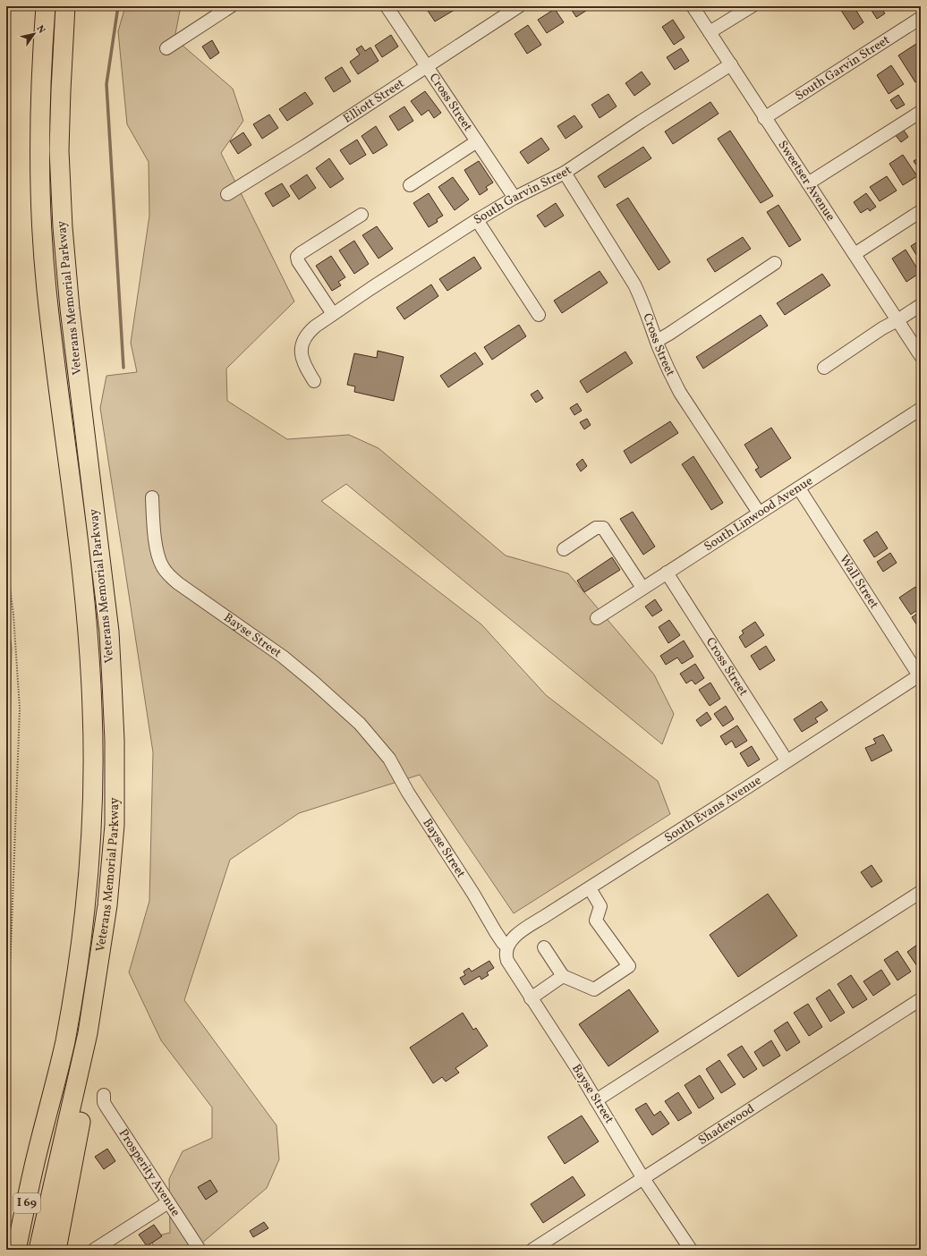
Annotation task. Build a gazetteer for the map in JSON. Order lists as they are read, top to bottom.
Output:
{
  "streets": {
    "highway": ["Veterans Memorial Parkway", "I 69"],
    "street": [
      "South Garvin Street",
      "Elliott Street",
      "Cross Street",
      "Sweetser Avenue",
      "South Linwood Avenue",
      "Wall Street",
      "Bayse Street",
      "South Evans Avenue",
      "Shadewood",
      "Prosperity Avenue"
    ]
  },
  "crossings": [
    ["South Garvin Street", "Cross Street"],
    ["South Garvin Street", "Sweetser Avenue"],
    ["Elliott Street", "Cross Street"],
    ["Cross Street", "South Linwood Avenue"],
    ["Cross Street", "South Evans Avenue"],
    ["South Linwood Avenue", "Wall Street"],
    ["Wall Street", "South Evans Avenue"],
    ["Bayse Street", "South Evans Avenue"],
    ["Bayse Street", "Shadewood"]
  ],
  "north": "top right"
}
